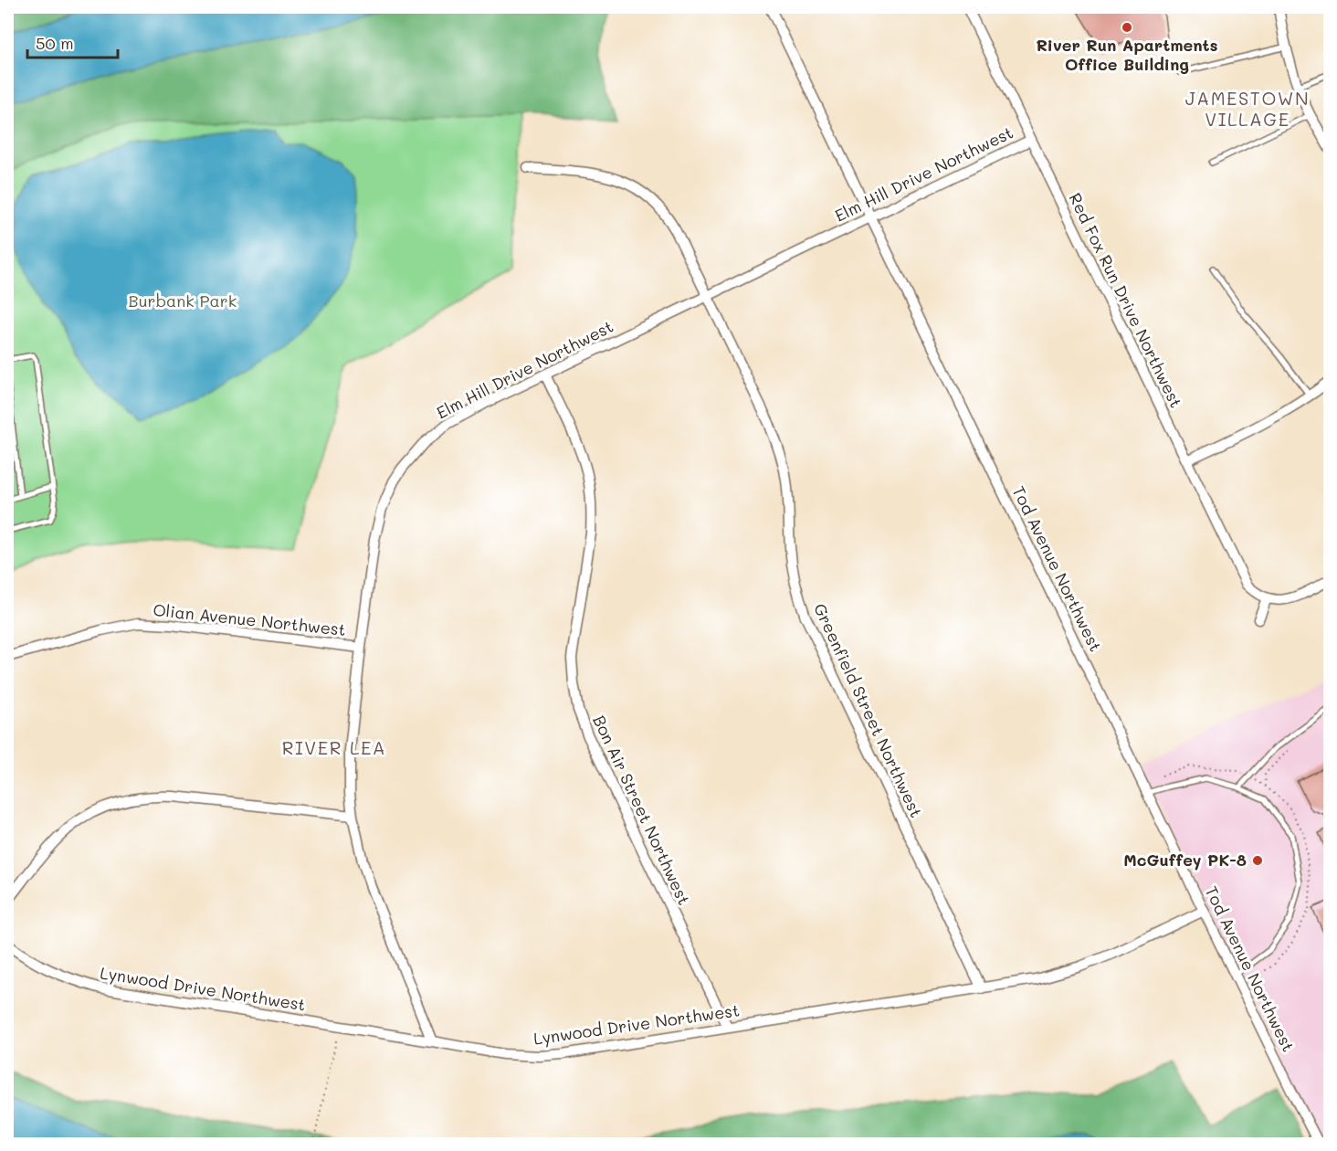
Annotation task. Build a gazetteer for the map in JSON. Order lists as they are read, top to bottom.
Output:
{
  "streets": {
    "street": [
      "Elm Hill Drive Northwest",
      "Red Fox Run Drive Northwest",
      "Tod Avenue Northwest",
      "Olian Avenue Northwest",
      "Greenfield Street Northwest",
      "Bon Air Street Northwest",
      "Lynwood Drive Northwest"
    ]
  },
  "crossings": [
    ["Elm Hill Drive Northwest", "Red Fox Run Drive Northwest"],
    ["Elm Hill Drive Northwest", "Tod Avenue Northwest"],
    ["Elm Hill Drive Northwest", "Olian Avenue Northwest"],
    ["Elm Hill Drive Northwest", "Greenfield Street Northwest"],
    ["Elm Hill Drive Northwest", "Bon Air Street Northwest"],
    ["Elm Hill Drive Northwest", "Lynwood Drive Northwest"],
    ["Tod Avenue Northwest", "Lynwood Drive Northwest"],
    ["Greenfield Street Northwest", "Lynwood Drive Northwest"],
    ["Bon Air Street Northwest", "Lynwood Drive Northwest"]
  ],
  "districts": ["JAMESTOWN VILLAGE", "RIVER LEA"],
  "parks": ["Burbank Park"],
  "places": ["River Run Apartments Office Building", "McGuffey PK-8"],
  "scale_bar": "50 m"
}
